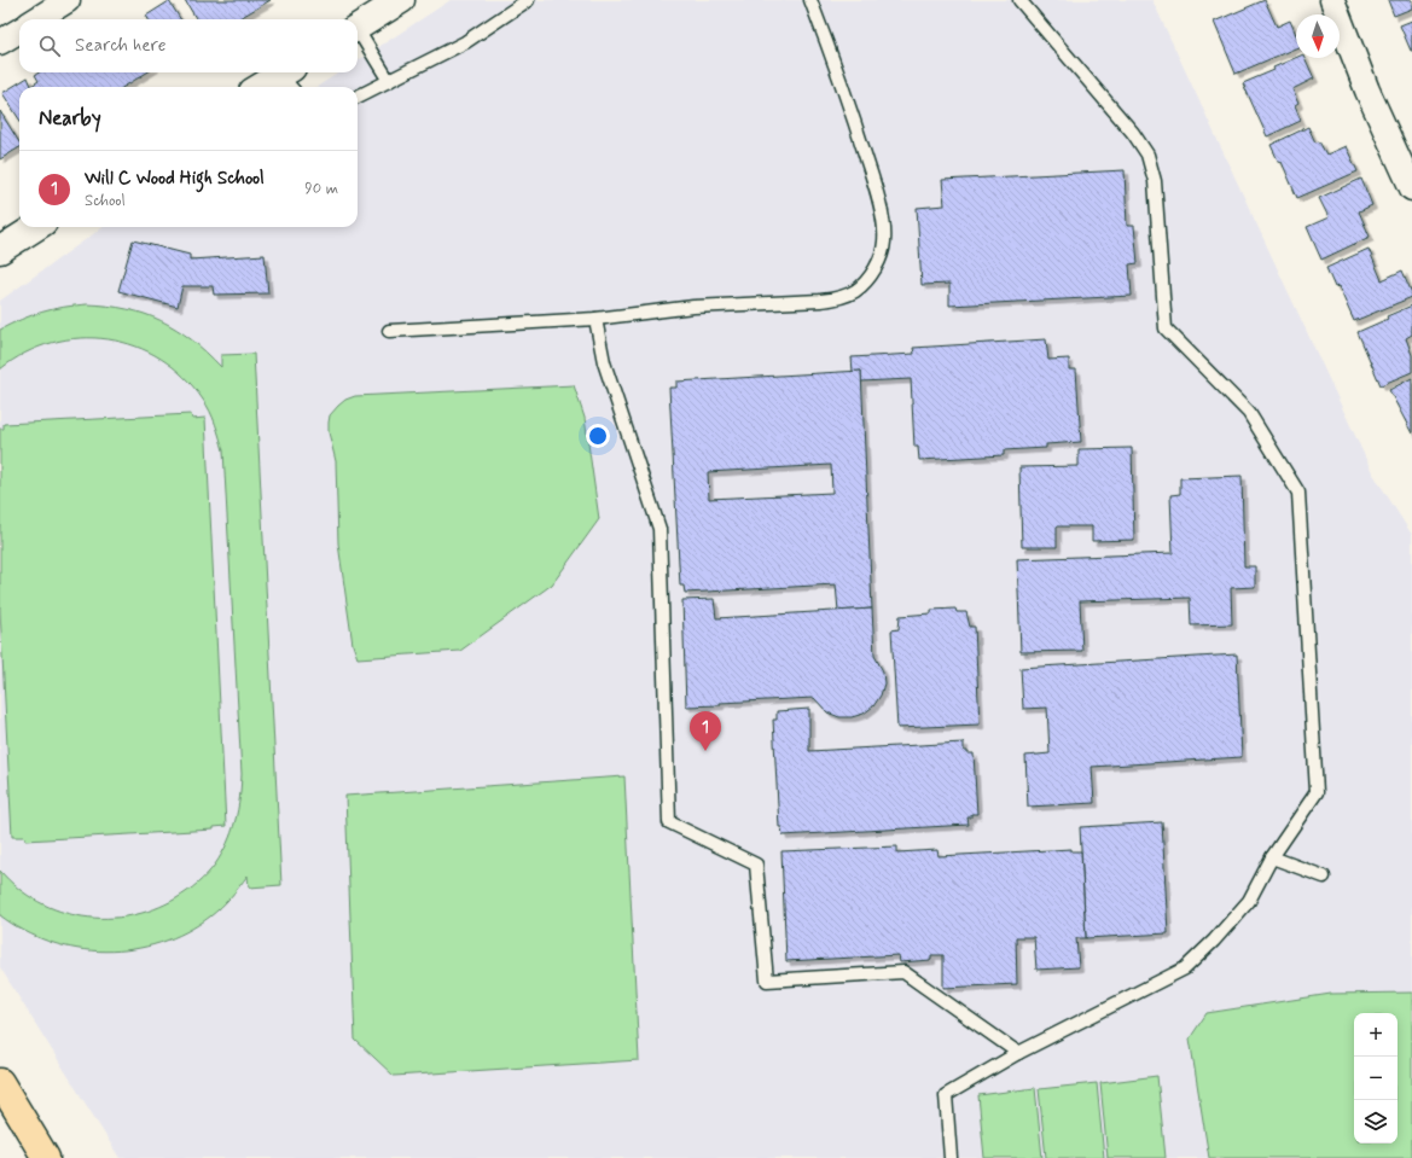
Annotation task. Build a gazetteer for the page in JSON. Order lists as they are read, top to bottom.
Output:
{
  "north": "bottom",
  "page": {
    "search": "Search here",
    "heading": "Nearby",
    "list": [
      {
        "mark": "1",
        "name": "Will C Wood High School",
        "note": "School",
        "value": "90 m"
      }
    ],
    "pins": "1",
    "map_buttons": ["+", "−"]
  }
}
